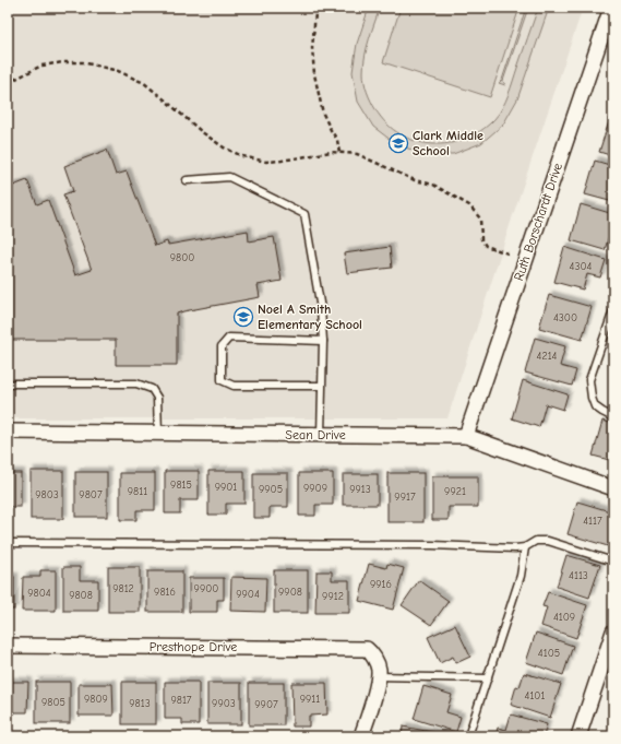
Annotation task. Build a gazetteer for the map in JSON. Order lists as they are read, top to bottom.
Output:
{
  "streets": {
    "street": ["Ruth Borschardt Drive", "Sean Drive", "Presthope Drive"]
  },
  "crossings": [
    ["Ruth Borschardt Drive", "Sean Drive"]
  ],
  "places": {
    "school or university": ["Clark Middle School", "Noel A Smith Elementary School"]
  },
  "house_numbers": [
    "9800",
    "4304",
    "4300",
    "4214",
    "9815",
    "9901",
    "9909",
    "9905",
    "9913",
    "9811",
    "9921",
    "9803",
    "9807",
    "9917",
    "4117",
    "4113",
    "9916",
    "9812",
    "9900",
    "9816",
    "9908",
    "9804",
    "9904",
    "9808",
    "9912",
    "4109",
    "4105",
    "4101",
    "9809",
    "9911",
    "9817",
    "9805",
    "9813",
    "9903",
    "9907"
  ]
}
